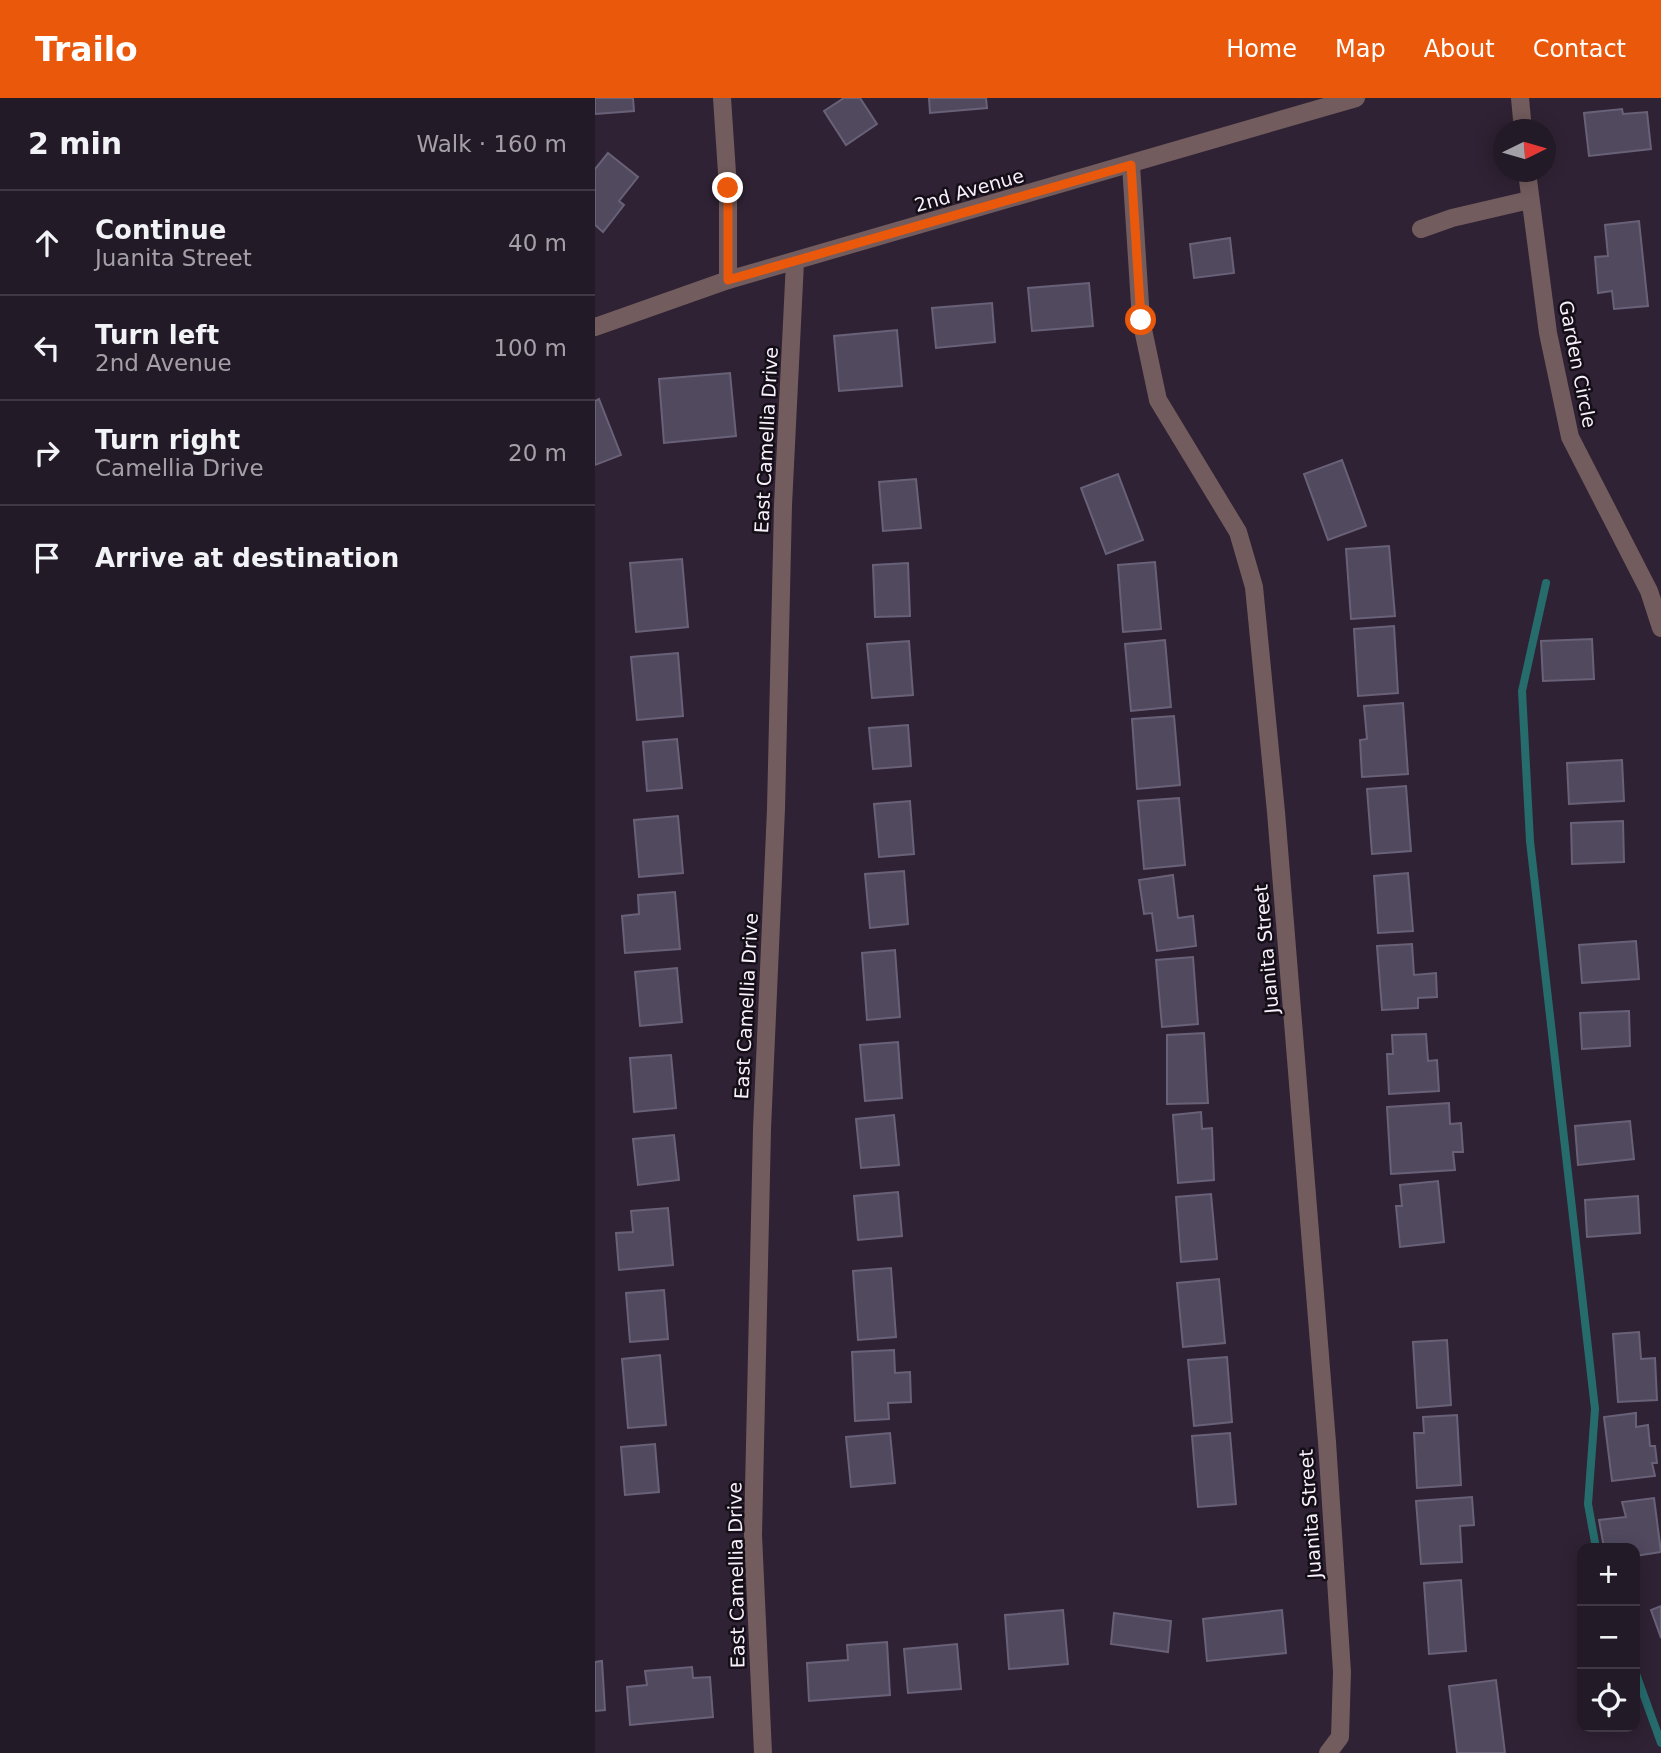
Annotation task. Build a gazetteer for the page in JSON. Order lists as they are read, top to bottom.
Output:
{
  "streets": {
    "street": [
      "2nd Avenue",
      "Garden Circle",
      "East Camellia Drive",
      "Juanita Street"
    ]
  },
  "crossings": [
    ["2nd Avenue", "East Camellia Drive"],
    ["2nd Avenue", "Juanita Street"]
  ],
  "north": "right",
  "page": {
    "header": "Trailo",
    "nav": [
      "Home",
      "Map",
      "About",
      "Contact"
    ],
    "heading": ["2 min", "Walk · 160 m"],
    "list": [
      ["Continue", "Juanita Street", "40 m"],
      ["Turn left", "2nd Avenue", "100 m"],
      ["Turn right", "Camellia Drive", "20 m"],
      "Arrive at destination"
    ],
    "map_buttons": ["+", "−"]
  }
}
